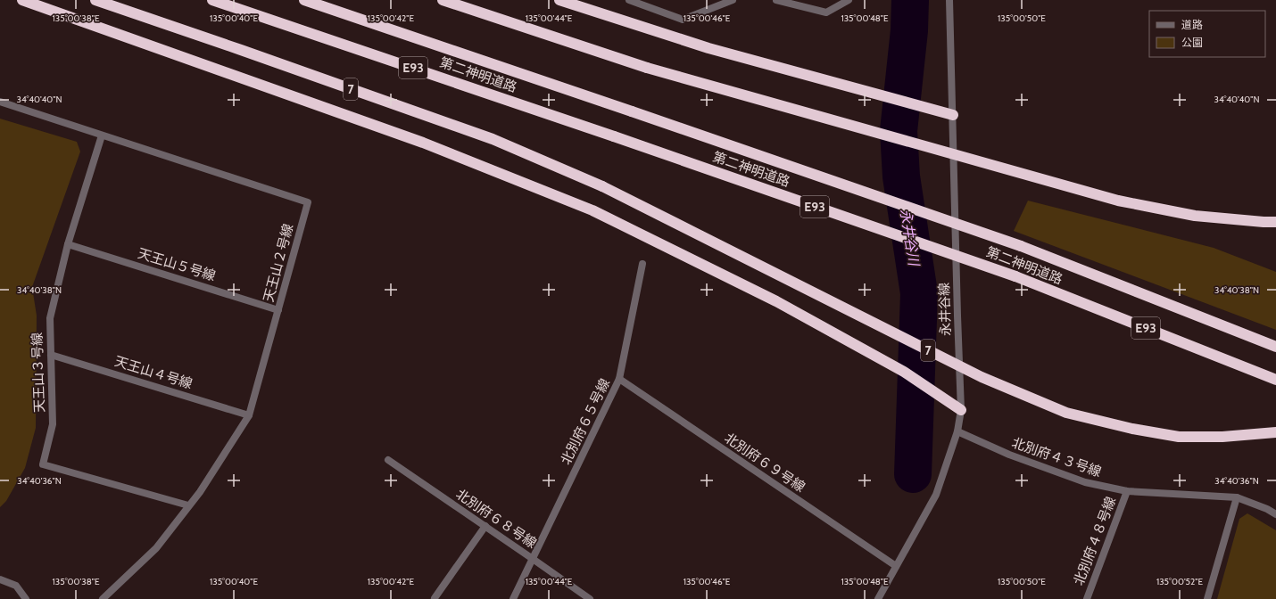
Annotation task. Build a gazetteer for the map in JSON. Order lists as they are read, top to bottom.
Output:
{
  "streets": {
    "highway": ["E93", "第二神明道路", "7"],
    "street": [
      "天王山２号線",
      "天王山５号線",
      "永井谷線",
      "天王山３号線",
      "天王山４号線",
      "北別府６５号線",
      "北別府４３号線",
      "北別府６９号線",
      "北別府６８号線",
      "北別府４８号線"
    ]
  },
  "crossings": [
    ["天王山２号線", "天王山５号線"],
    ["天王山２号線", "天王山３号線"],
    ["天王山２号線", "天王山４号線"],
    ["天王山５号線", "天王山３号線"],
    ["永井谷線", "北別府４３号線"],
    ["永井谷線", "北別府６９号線"],
    ["天王山３号線", "天王山４号線"],
    ["北別府６５号線", "北別府６９号線"],
    ["北別府６５号線", "北別府６８号線"],
    ["北別府４３号線", "北別府４８号線"]
  ],
  "water": ["永井谷川"],
  "legend": ["道路", "公園"],
  "coordinates": [
    "135°00'38\"E",
    "135°00'40\"E",
    "135°00'42\"E",
    "135°00'44\"E",
    "135°00'46\"E",
    "135°00'48\"E",
    "135°00'50\"E",
    "34°40'40\"N",
    "34°40'38\"N",
    "34°40'36\"N",
    "135°00'52\"E"
  ]
}
